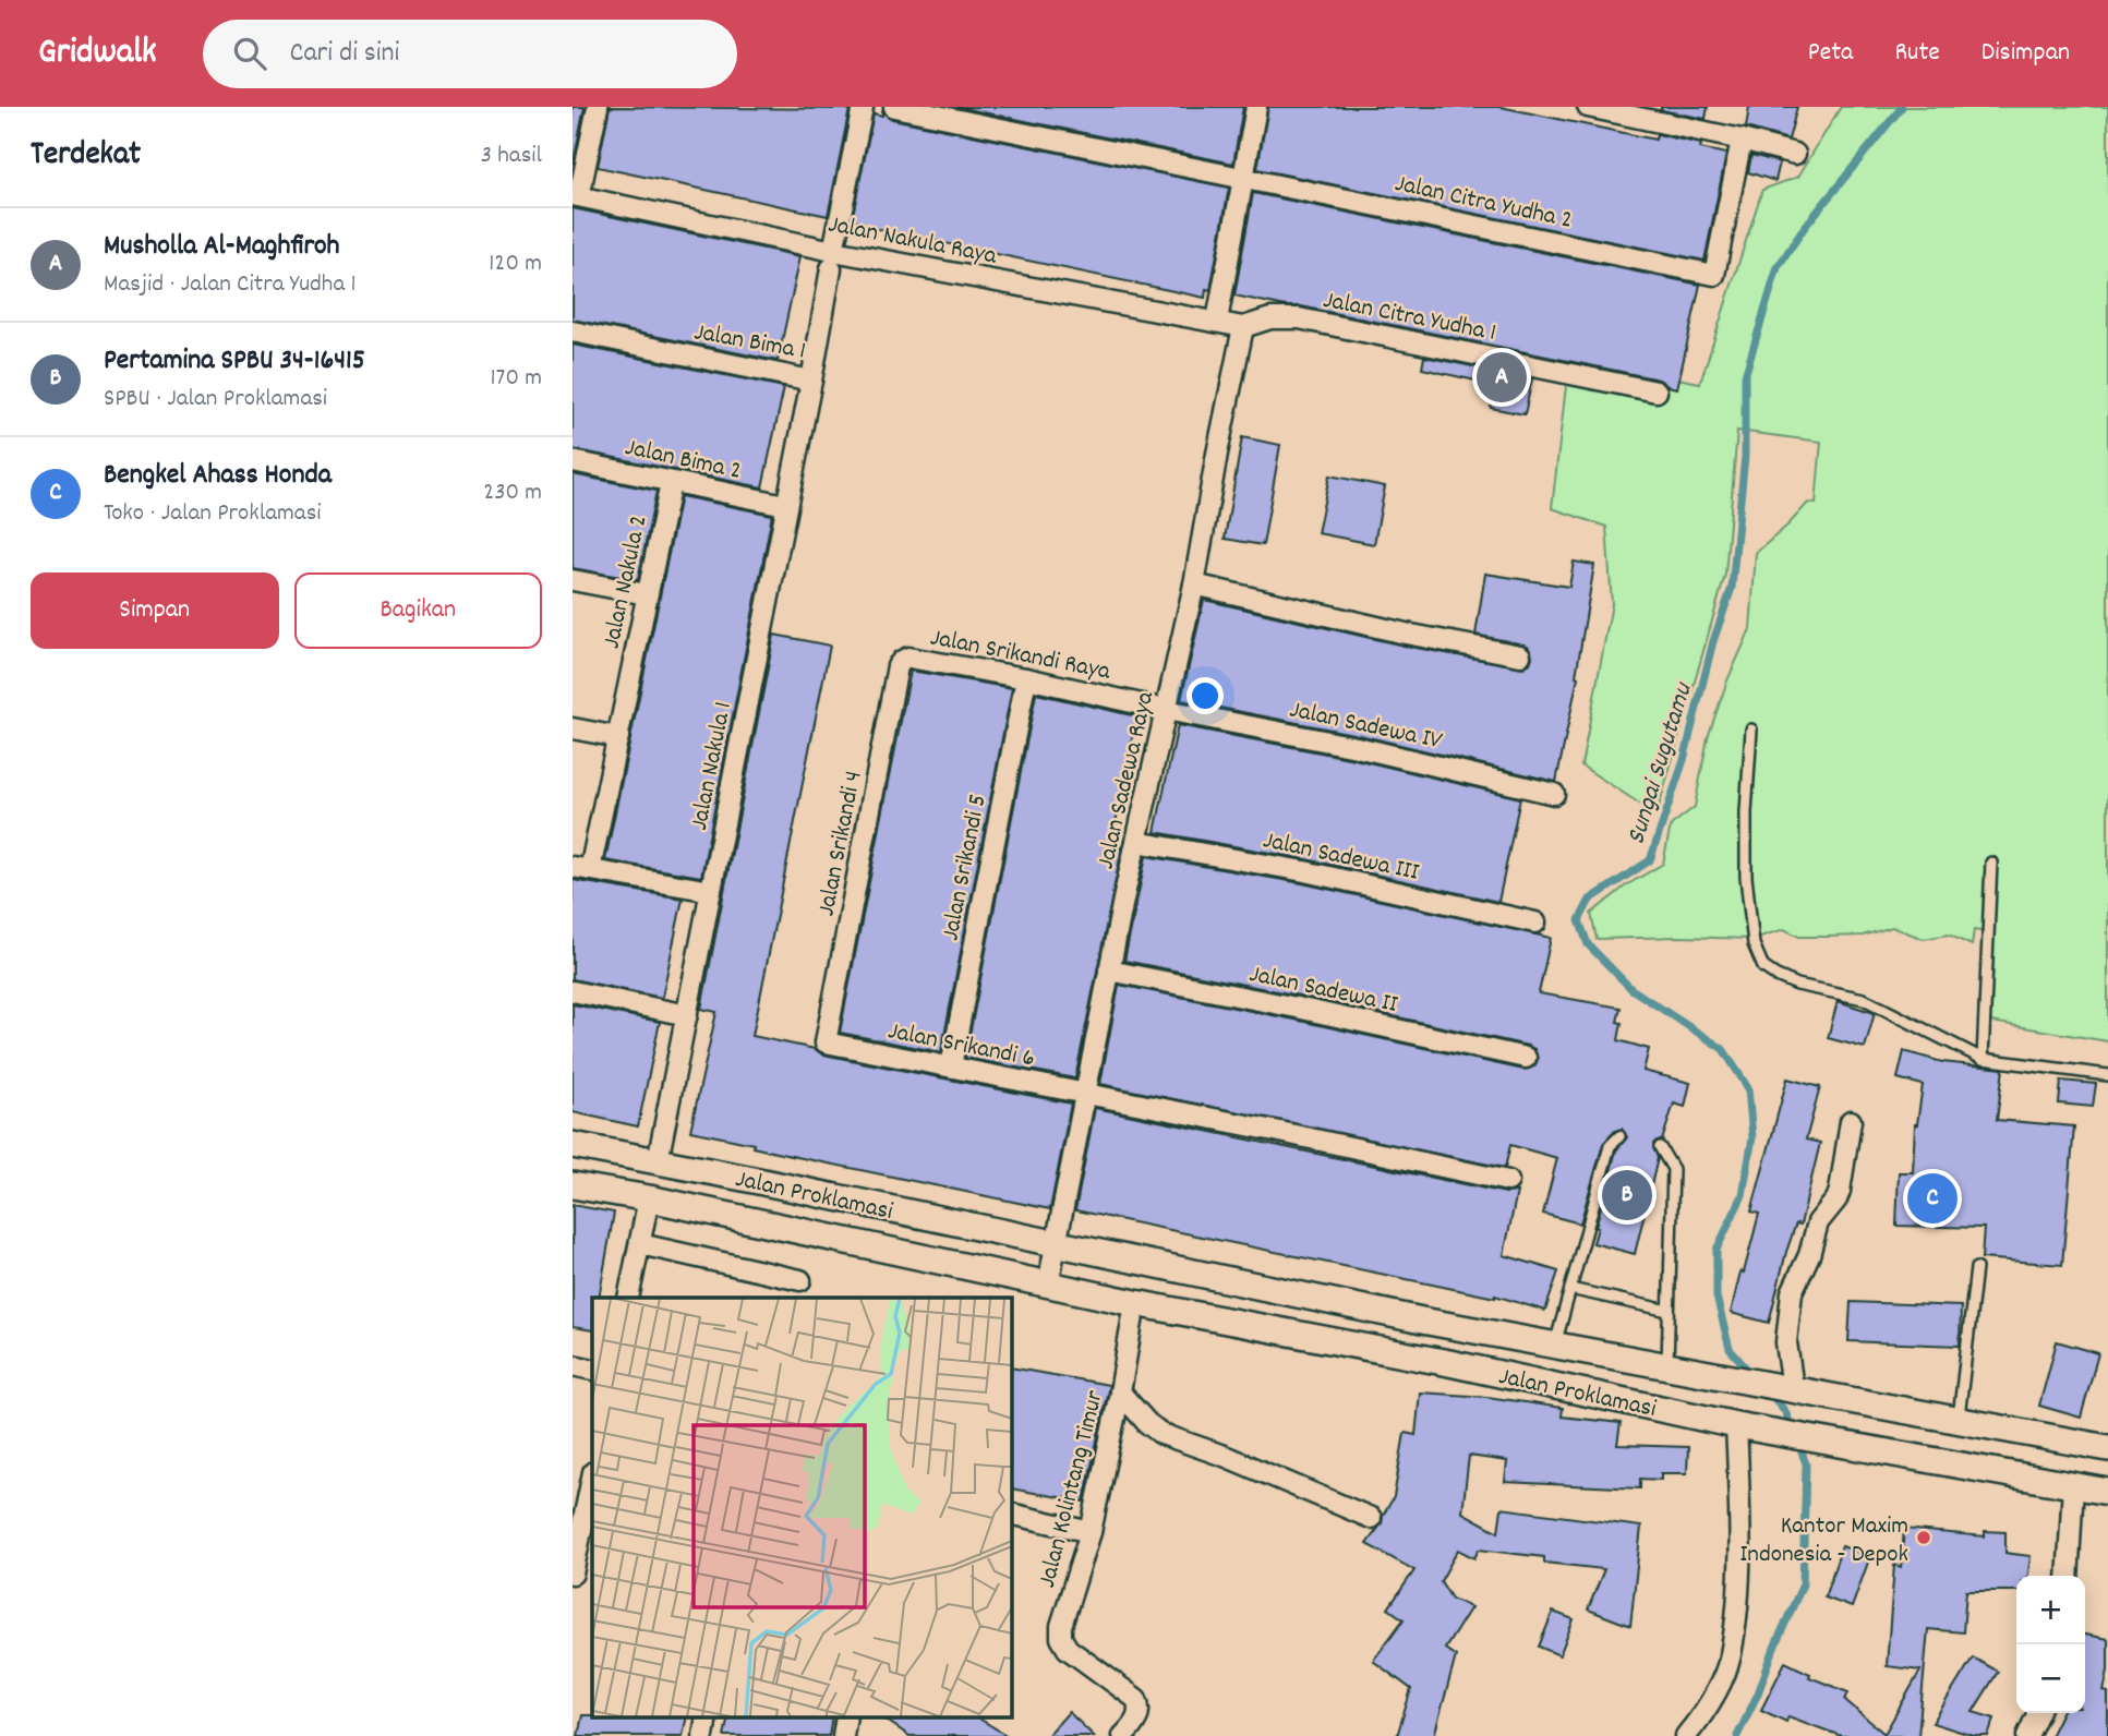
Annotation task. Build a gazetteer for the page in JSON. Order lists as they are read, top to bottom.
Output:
{
  "streets": {
    "street": [
      "Jalan Citra Yudha 2",
      "Jalan Nakula Raya",
      "Jalan Citra Yudha 1",
      "Jalan Bima 1",
      "Jalan Bima 2",
      "Jalan Nakula 2",
      "Jalan Srikandi Raya",
      "Jalan Sadewa IV",
      "Jalan Nakula 1",
      "Jalan Sadewa Raya",
      "Jalan Srikandi 4",
      "Jalan Sadewa III",
      "Jalan Srikandi 5",
      "Jalan Sadewa II",
      "Jalan Srikandi 6",
      "Jalan Proklamasi",
      "Jalan Kolintang Timur"
    ]
  },
  "crossings": [
    ["Jalan Nakula Raya", "Jalan Citra Yudha 1"],
    ["Jalan Nakula Raya", "Jalan Bima 1"],
    ["Jalan Nakula Raya", "Jalan Sadewa Raya"],
    ["Jalan Citra Yudha 1", "Jalan Sadewa Raya"],
    ["Jalan Bima 1", "Jalan Nakula 1"],
    ["Jalan Bima 2", "Jalan Nakula 2"],
    ["Jalan Bima 2", "Jalan Nakula 1"],
    ["Jalan Srikandi Raya", "Jalan Sadewa IV"],
    ["Jalan Srikandi Raya", "Jalan Sadewa Raya"],
    ["Jalan Srikandi Raya", "Jalan Srikandi 4"],
    ["Jalan Srikandi Raya", "Jalan Srikandi 5"],
    ["Jalan Sadewa IV", "Jalan Sadewa Raya"],
    ["Jalan Nakula 1", "Jalan Proklamasi"],
    ["Jalan Sadewa Raya", "Jalan Sadewa III"],
    ["Jalan Sadewa Raya", "Jalan Sadewa II"],
    ["Jalan Sadewa Raya", "Jalan Srikandi 6"],
    ["Jalan Sadewa Raya", "Jalan Proklamasi"],
    ["Jalan Srikandi 4", "Jalan Srikandi 6"],
    ["Jalan Srikandi 5", "Jalan Srikandi 6"],
    ["Jalan Proklamasi", "Jalan Kolintang Timur"]
  ],
  "water": ["Sungai Sugutamu"],
  "places": ["Kantor Maxim Indonesia - Depok"],
  "page": {
    "header": "Gridwalk",
    "search": "Cari di sini",
    "nav": ["Peta", "Rute", "Disimpan"],
    "heading": ["Terdekat", "3 hasil"],
    "list": [
      {
        "mark": "A",
        "name": "Musholla Al-Maghfiroh",
        "note": "Masjid · Jalan Citra Yudha 1",
        "value": "120 m"
      },
      {
        "mark": "B",
        "name": "Pertamina SPBU 34-16415",
        "note": "SPBU · Jalan Proklamasi",
        "value": "170 m"
      },
      {
        "mark": "C",
        "name": "Bengkel Ahass Honda",
        "note": "Toko · Jalan Proklamasi",
        "value": "230 m"
      }
    ],
    "pins": ["A", "B", "C"],
    "buttons": ["Simpan", "Bagikan"],
    "map_buttons": ["+", "−"]
  }
}
